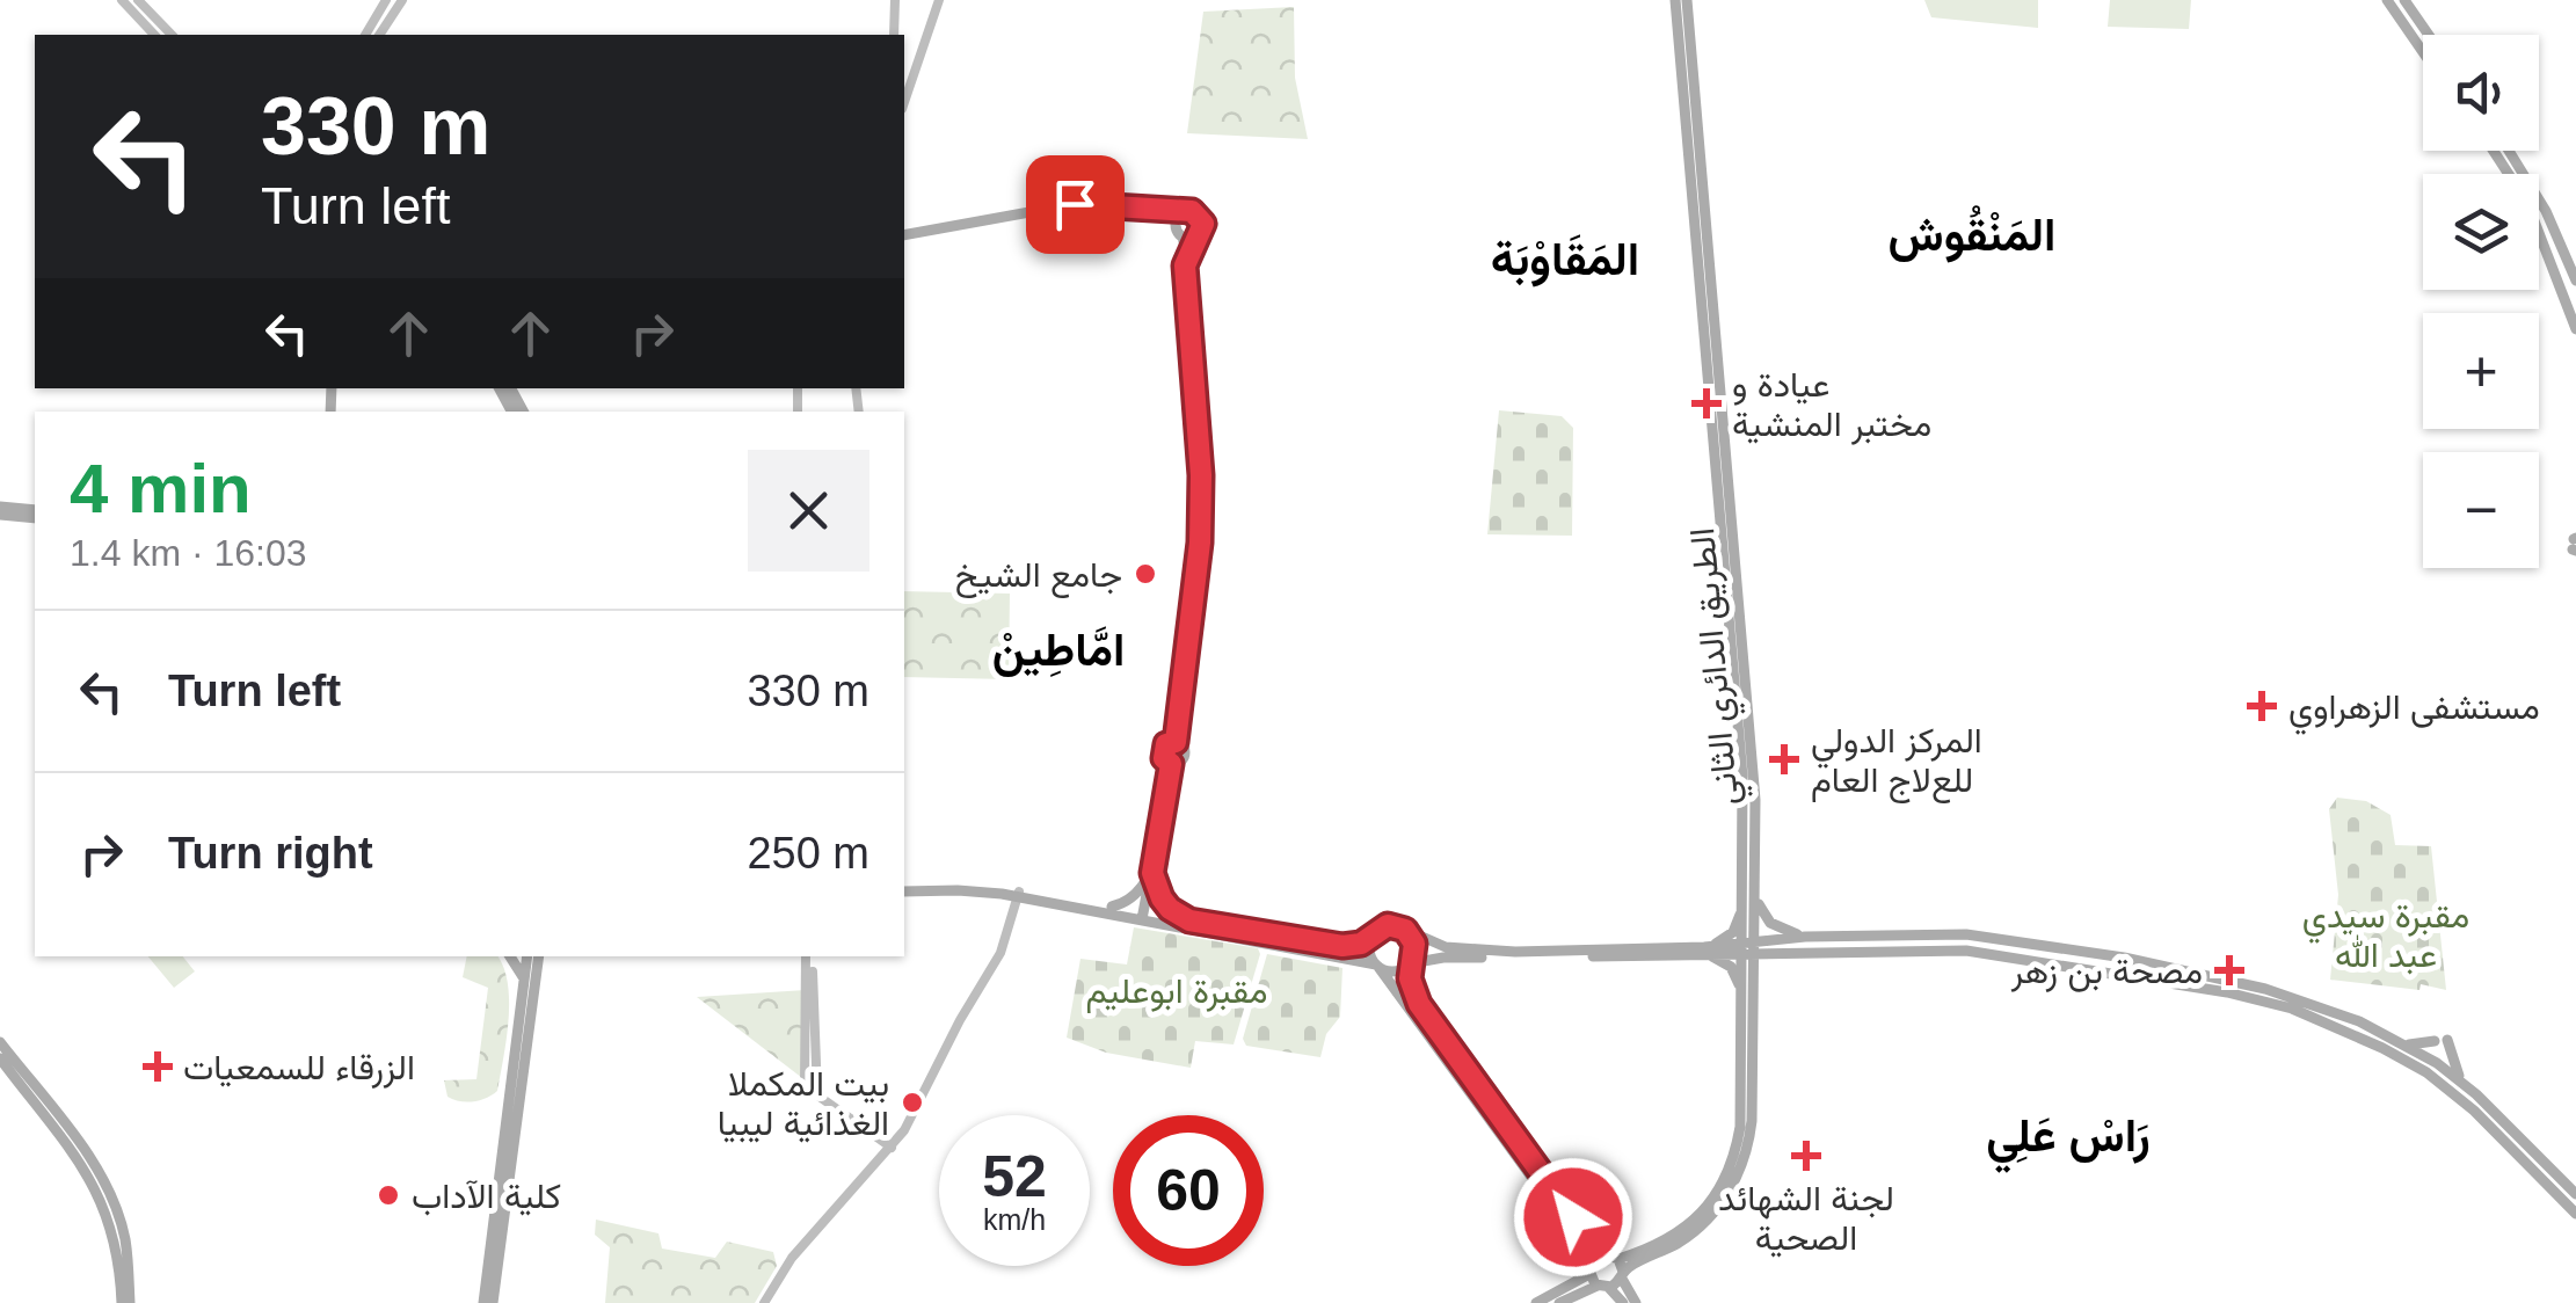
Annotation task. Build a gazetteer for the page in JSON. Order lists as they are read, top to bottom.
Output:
{
  "streets": {
    "main road": ["الطريق الدائري الثاني"]
  },
  "districts": [
    "المَنْقُوش",
    "المَقَاوْبَة",
    "امَّاطِينْ",
    "رَاسْ عَلِي"
  ],
  "parks": ["مقبرة سيدي عبد الله", "مقبرة ابوعليم"],
  "places": {
    "health": [
      "عيادة و مختبر المنشية",
      "مستشفى الزهراوي",
      "المركز الدولي للعﻻج العام",
      "مصحة بن زهر",
      "الزرقاء للسمعيات",
      "لجنة الشهائد الصحية"
    ],
    "other": ["جامع الشيخ", "بيت المكملا الغذائية ليبيا", "كلية الآداب"]
  },
  "page": {
    "map_buttons": ["+", "−"],
    "turn": ["330 m", "Turn left"],
    "heading": ["4 min", "1.4 km · 16:03"],
    "list": [
      {
        "name": "Turn left",
        "value": "330 m"
      },
      {
        "name": "Turn right",
        "value": "250 m"
      }
    ],
    "speed": "52 km/h",
    "limit": "60"
  }
}
